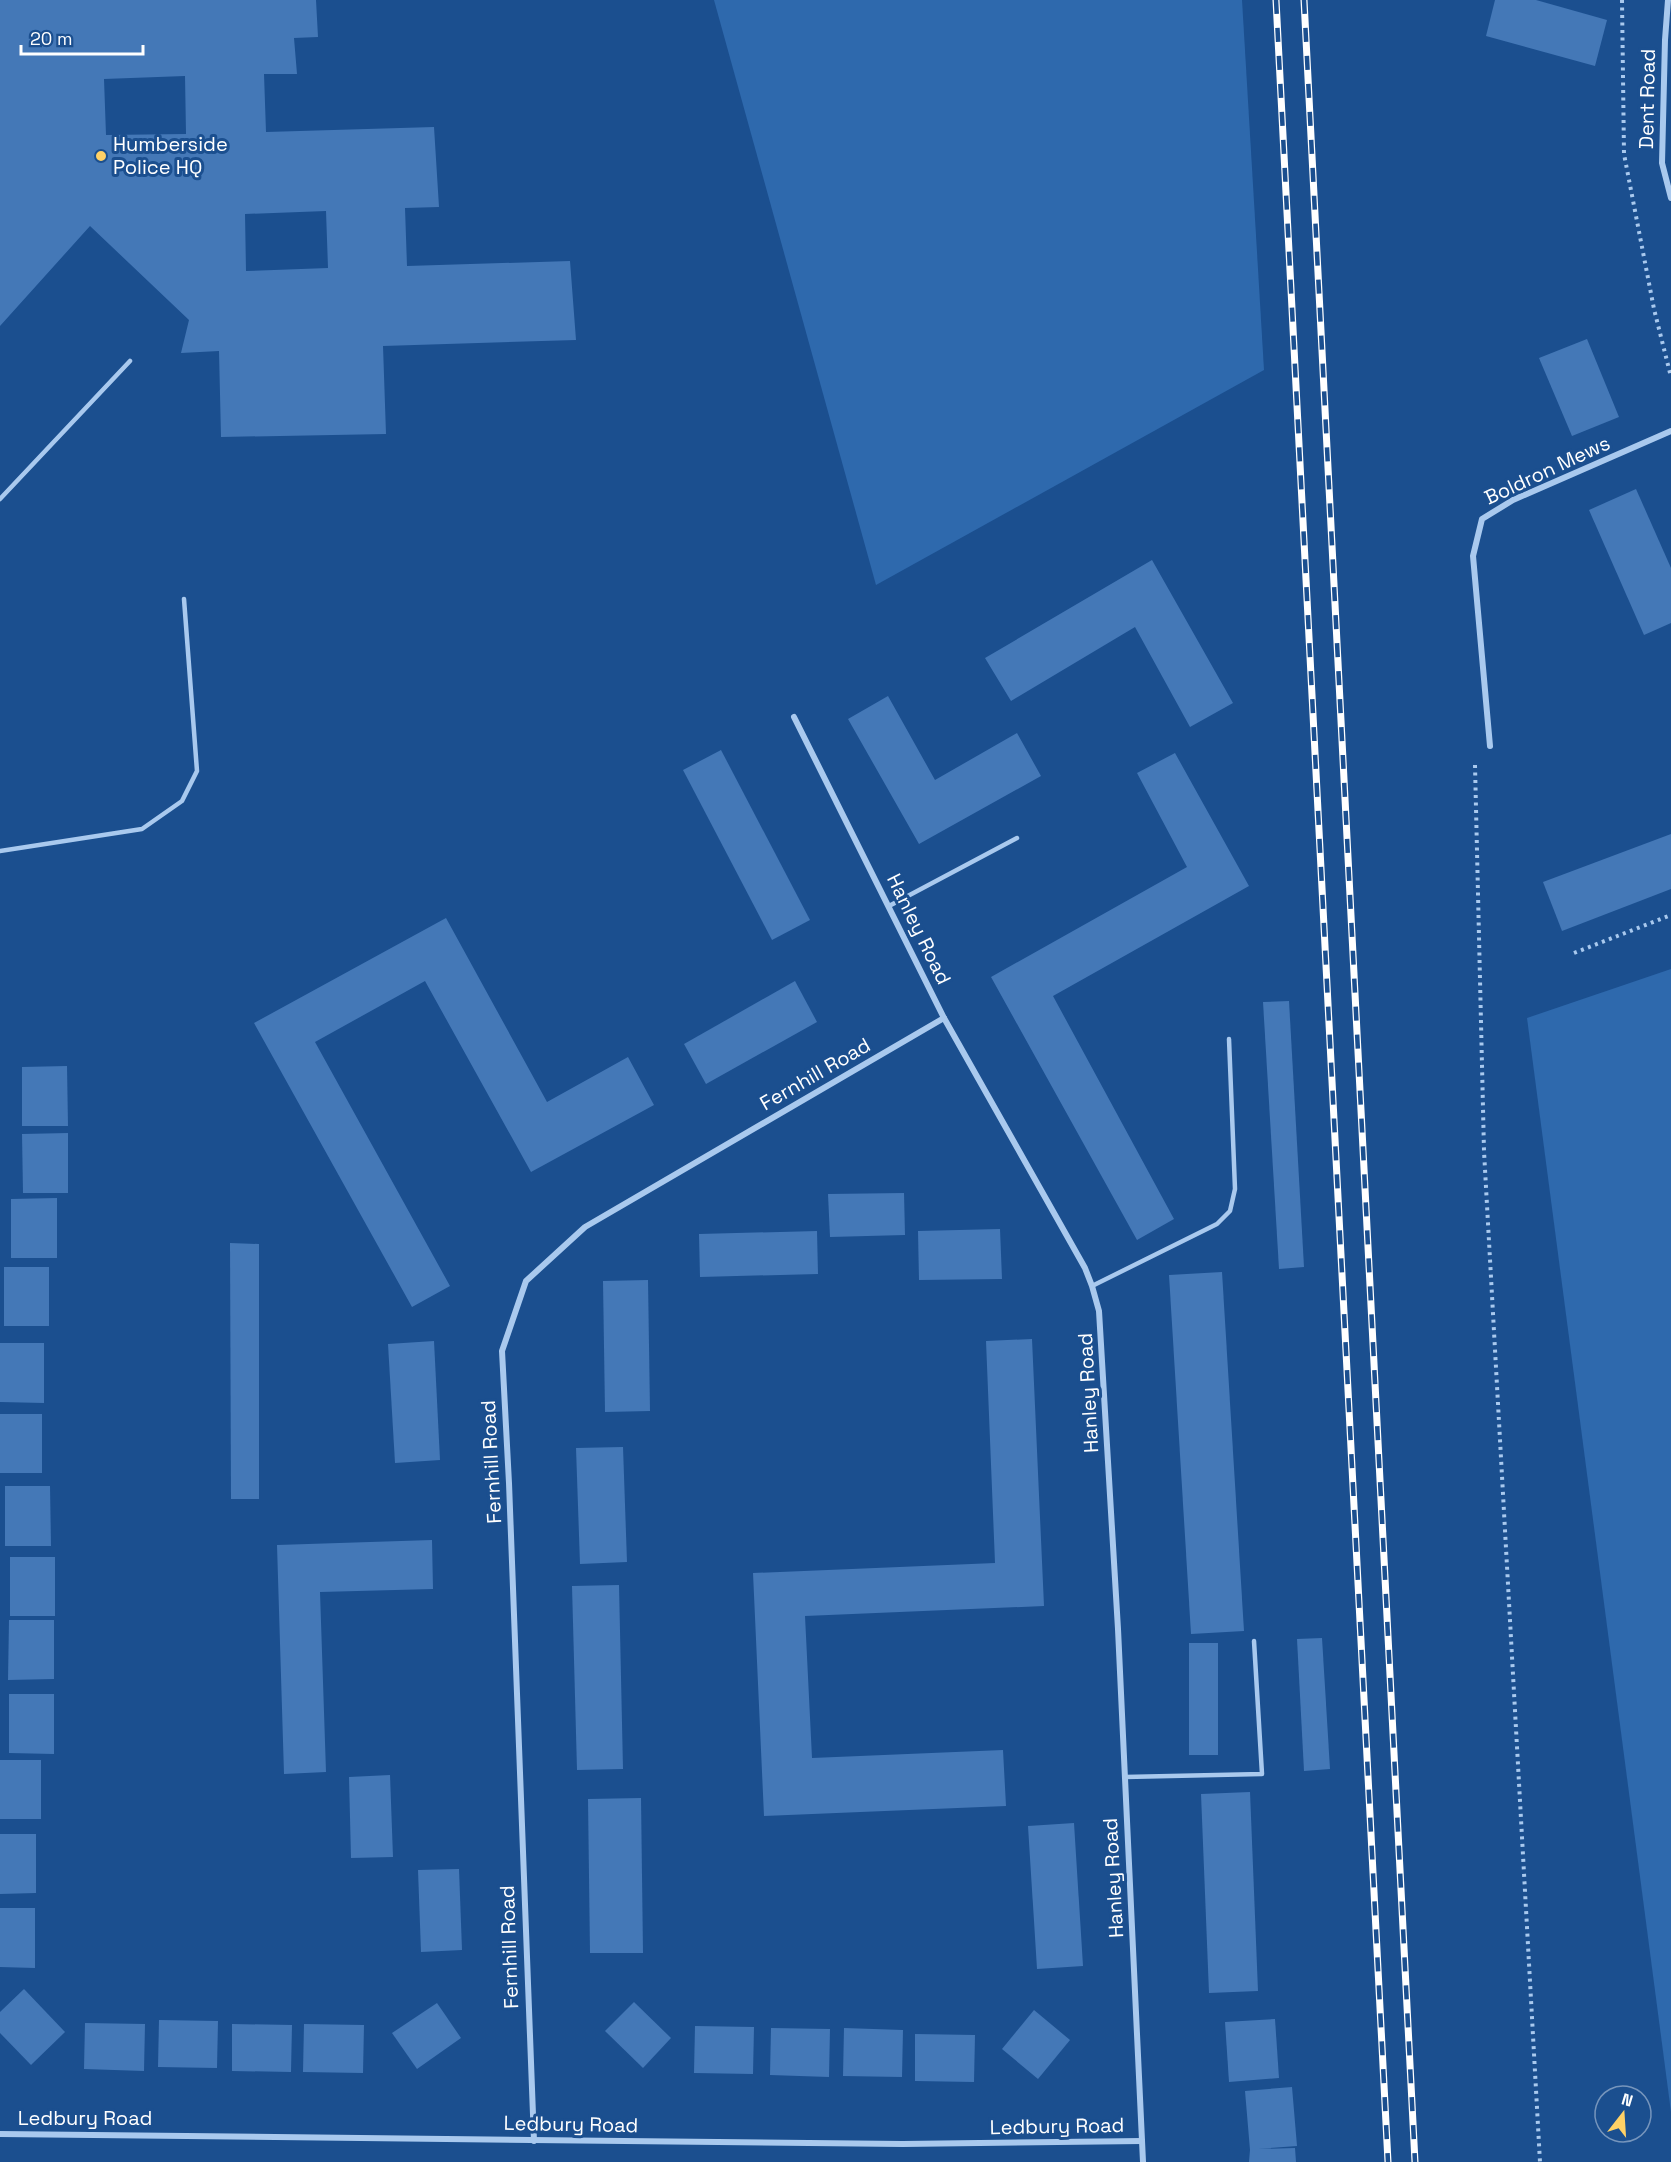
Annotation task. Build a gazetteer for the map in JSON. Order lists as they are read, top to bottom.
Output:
{
  "streets": {
    "street": [
      "Dent Road",
      "Boldron Mews",
      "Hanley Road",
      "Fernhill Road",
      "Ledbury Road"
    ]
  },
  "crossings": [
    ["Hanley Road", "Fernhill Road"],
    ["Hanley Road", "Ledbury Road"],
    ["Fernhill Road", "Ledbury Road"]
  ],
  "places": ["Humberside Police HQ"],
  "scale_bar": "20 m",
  "north": "top"
}
